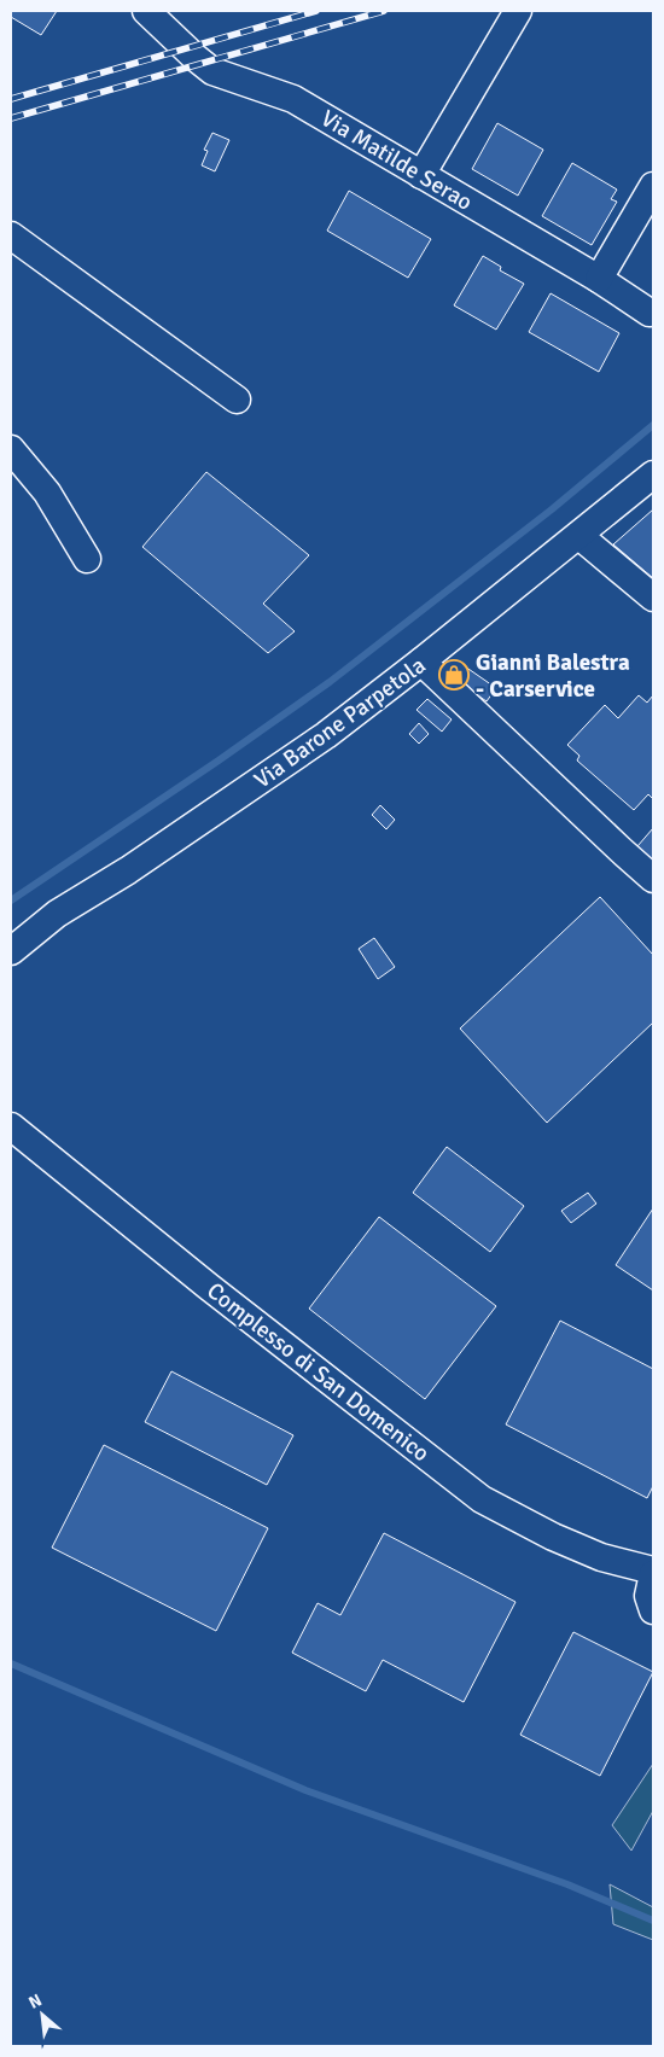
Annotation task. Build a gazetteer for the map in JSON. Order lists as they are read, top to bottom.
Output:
{
  "streets": {
    "street": ["Via Matilde Serao", "Via Barone Parpetola", "Complesso di San Domenico"]
  },
  "places": {
    "shop": ["Gianni Balestra - Carservice"]
  },
  "north": "top left"
}
